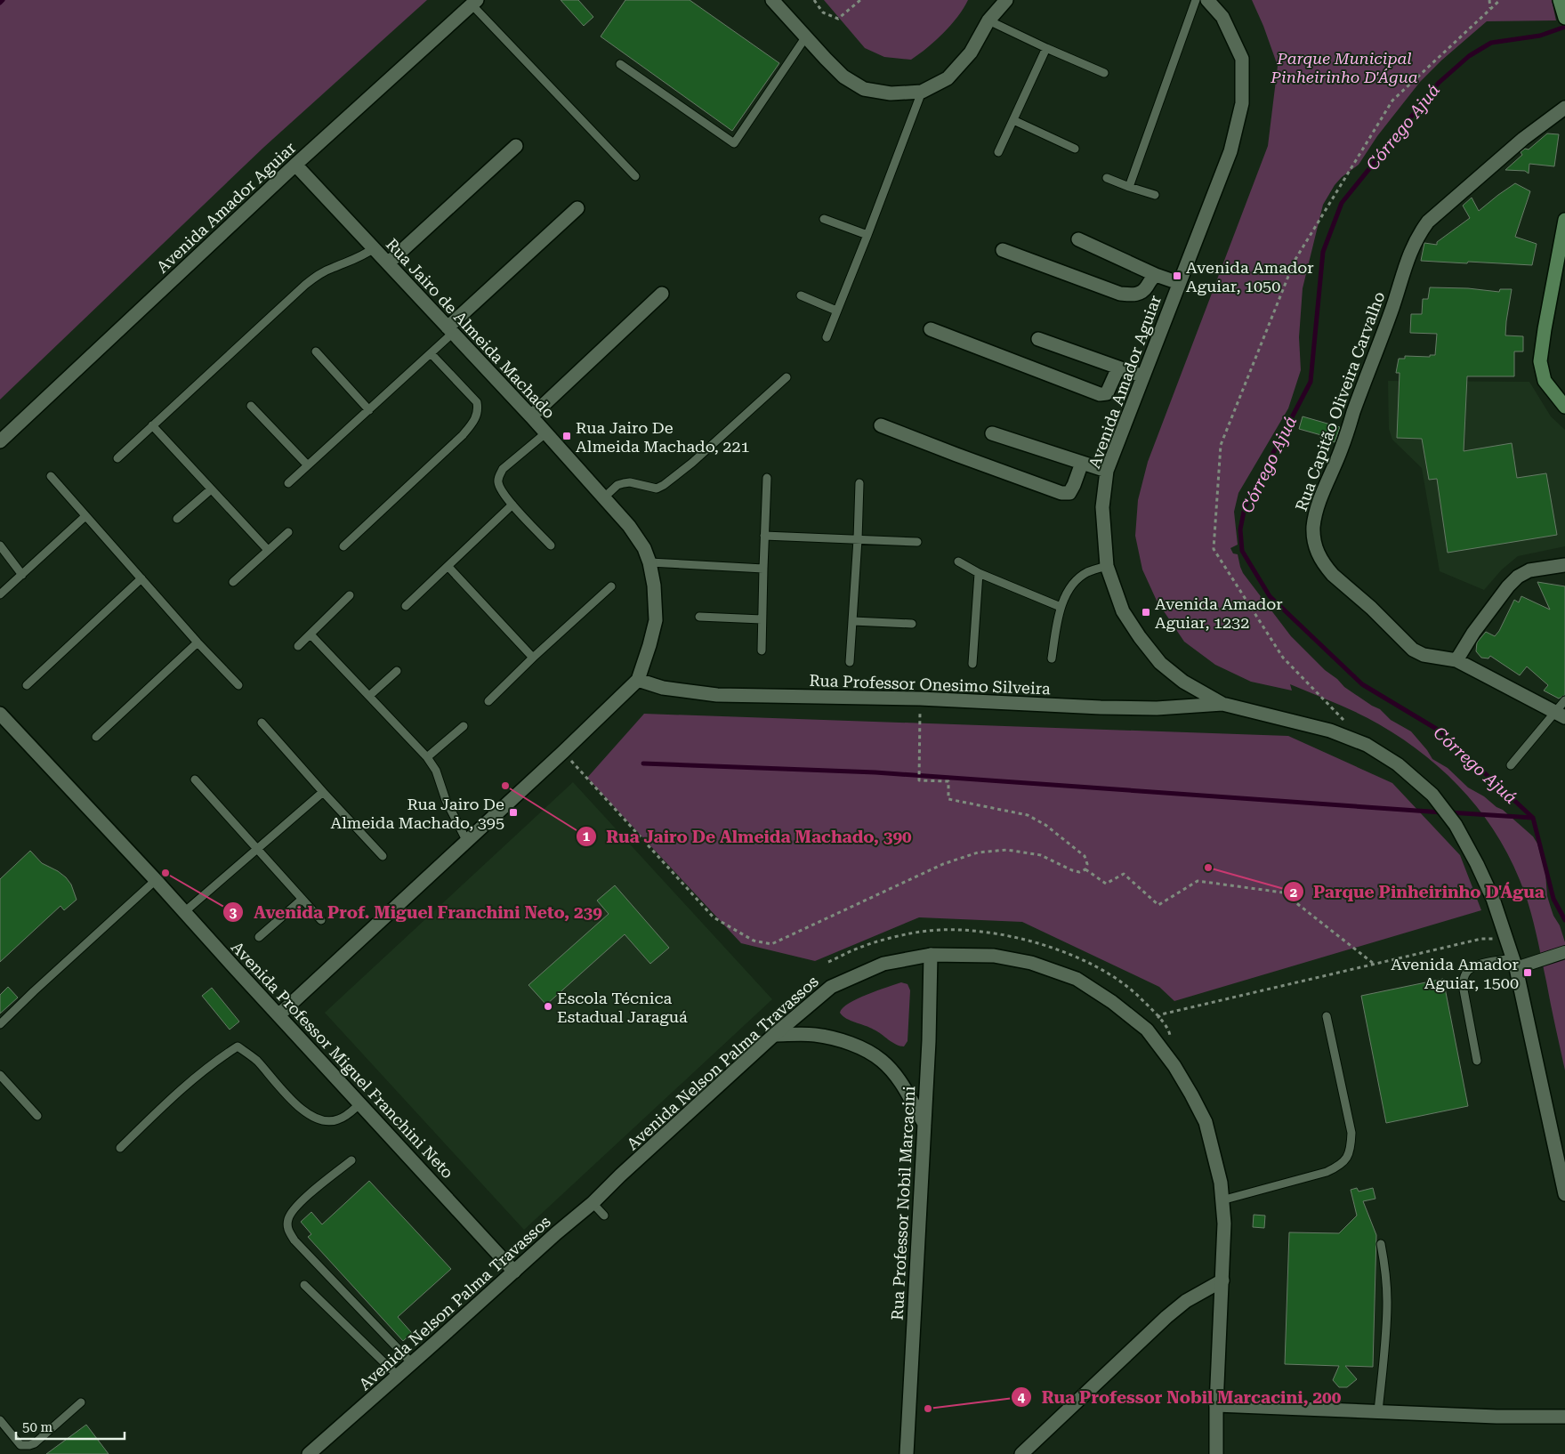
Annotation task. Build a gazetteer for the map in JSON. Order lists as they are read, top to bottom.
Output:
{
  "streets": {
    "street": [
      "Avenida Amador Aguiar",
      "Rua Jairo de Almeida Machado",
      "Rua Capitão Oliveira Carvalho",
      "Rua Professor Onesimo Silveira",
      "Avenida Professor Miguel Franchini Neto",
      "Avenida Nelson Palma Travassos",
      "Rua Professor Nobil Marcacini"
    ]
  },
  "crossings": [
    ["Avenida Amador Aguiar", "Rua Jairo de Almeida Machado"],
    ["Avenida Amador Aguiar", "Rua Professor Onesimo Silveira"],
    ["Rua Jairo de Almeida Machado", "Rua Professor Onesimo Silveira"],
    ["Rua Jairo de Almeida Machado", "Avenida Professor Miguel Franchini Neto"],
    ["Avenida Professor Miguel Franchini Neto", "Avenida Nelson Palma Travassos"],
    ["Avenida Nelson Palma Travassos", "Rua Professor Nobil Marcacini"]
  ],
  "water": ["Córrego Ajuá"],
  "parks": ["Parque Municipal Pinheirinho D'Água"],
  "places": {
    "transit": [
      "Avenida Amador Aguiar, 1050",
      "Rua Jairo De Almeida Machado, 221",
      "Avenida Amador Aguiar, 1232",
      "Rua Jairo De Almeida Machado, 395",
      "Avenida Amador Aguiar, 1500"
    ],
    "other": [
      "Rua Jairo De Almeida Machado, 390",
      "Parque Pinheirinho D'Água",
      "Avenida Prof. Miguel Franchini Neto, 239",
      "Escola Técnica Estadual Jaraguá",
      "Rua Professor Nobil Marcacini, 200"
    ]
  },
  "scale_bar": "50 m"
}
